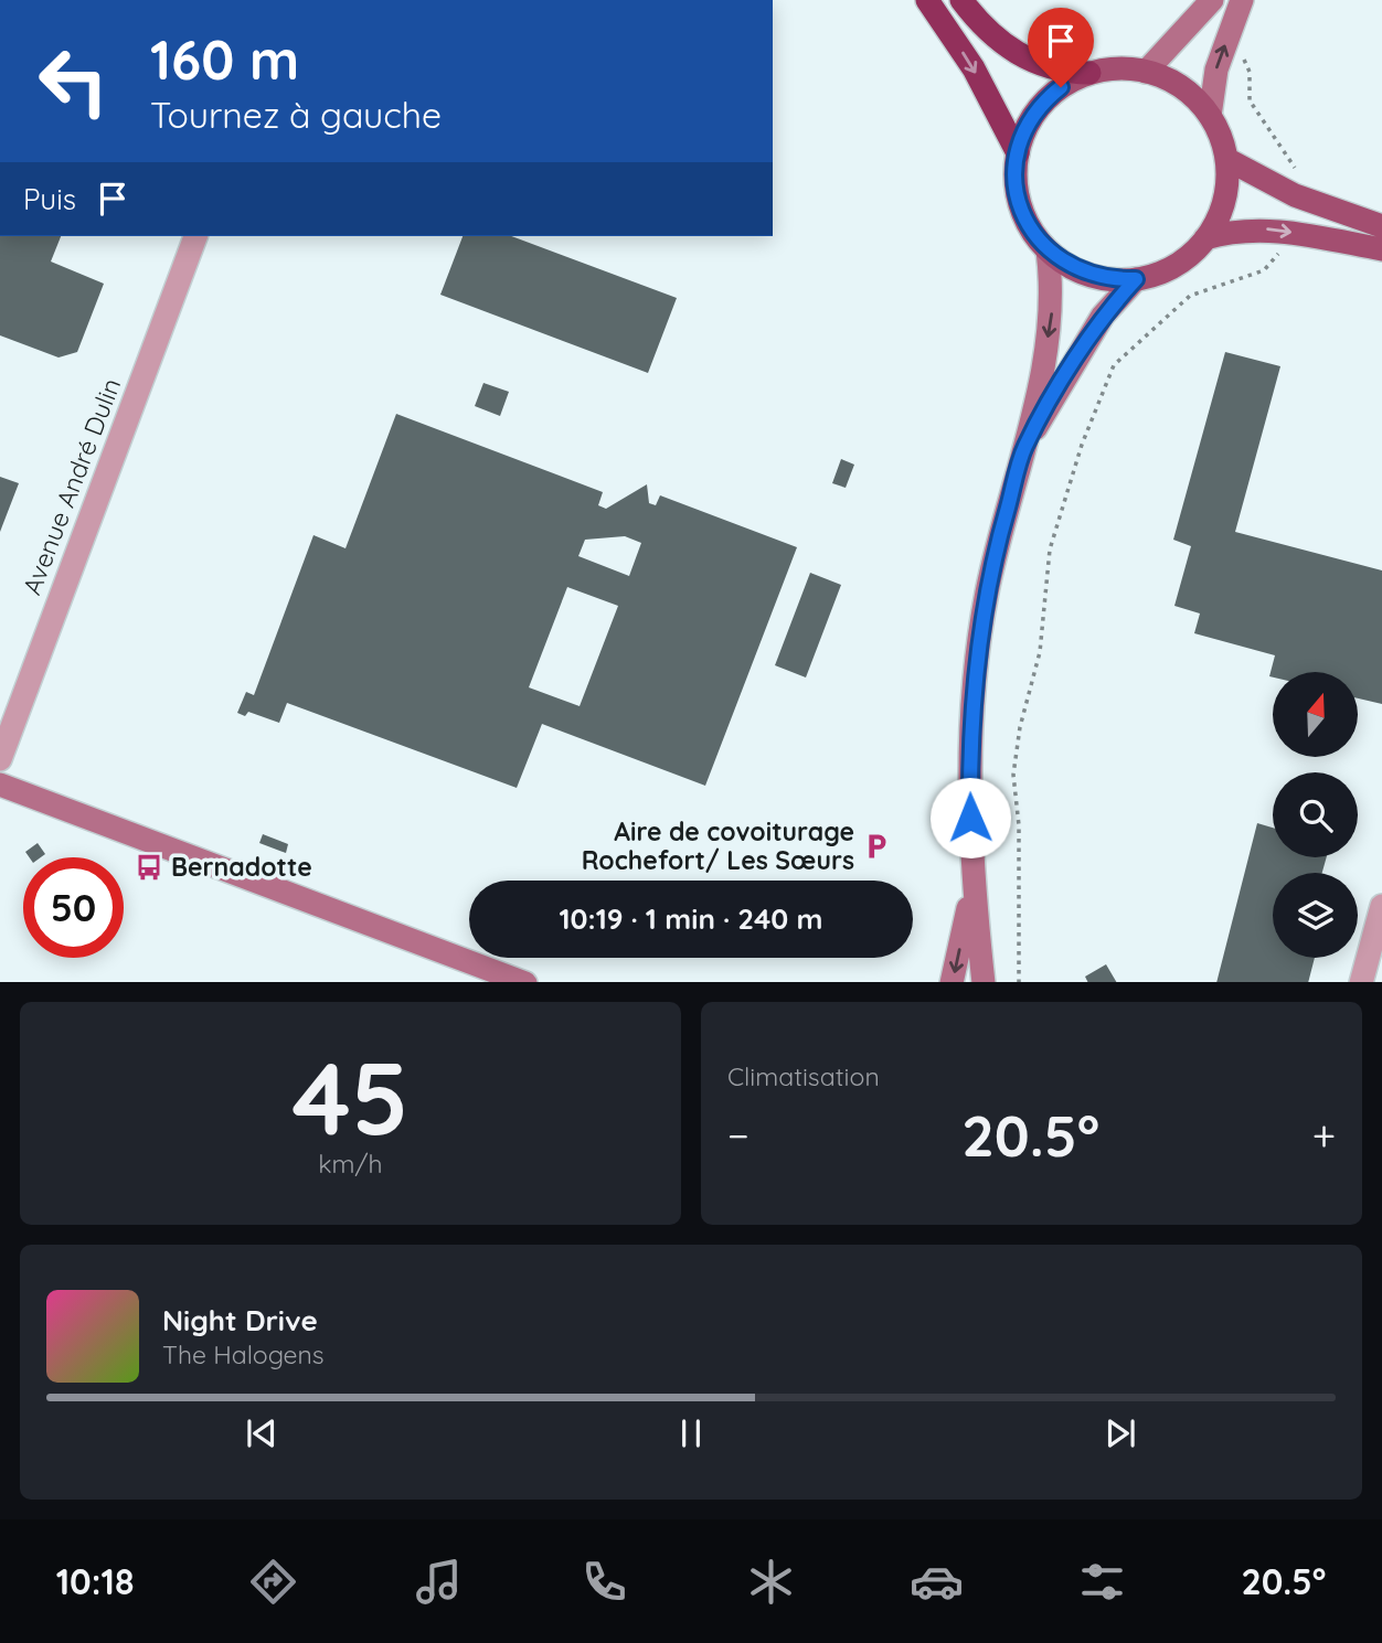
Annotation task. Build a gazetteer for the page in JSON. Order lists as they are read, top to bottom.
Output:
{
  "streets": {
    "street": ["Avenue André Dulin"]
  },
  "places": {
    "parking": ["Aire de covoiturage Rochefort/ Les Sœurs"],
    "bus stop": ["Bernadotte"]
  },
  "north": "top",
  "page": {
    "turn": ["160 m", "Tournez à gauche"],
    "then": "Puis",
    "limit": "50",
    "trip": "10:19 · 1 min · 240 m",
    "tile": [
      ["45", "km/h"],
      "Climatisation"
    ],
    "heat": ["−", "20.5°", "+"],
    "song": ["Night Drive", "The Halogens"],
    "tabs": ["10:18", "20.5°"]
  }
}
